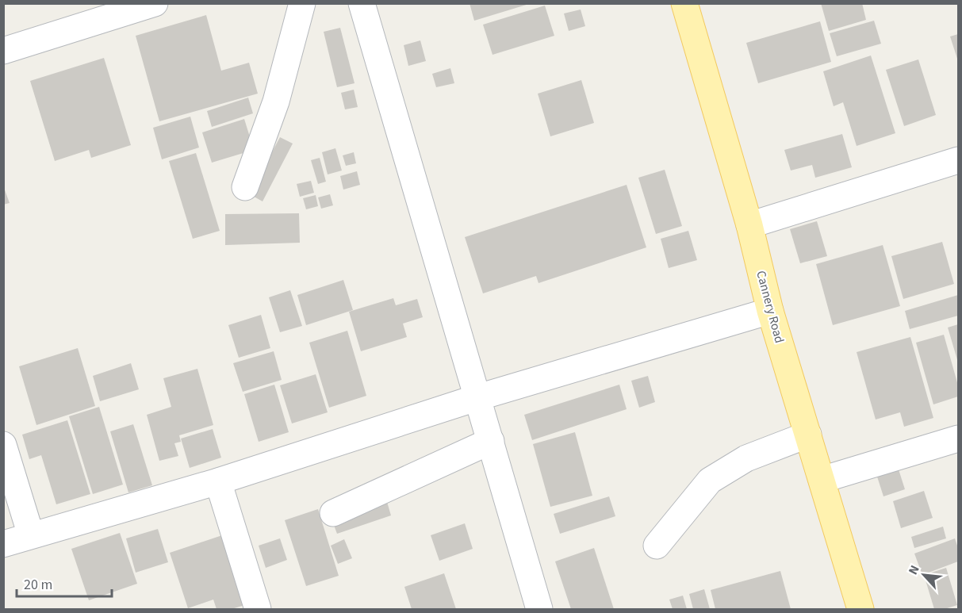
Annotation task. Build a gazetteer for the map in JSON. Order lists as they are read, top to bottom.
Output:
{
  "streets": {
    "main road": ["Cannery Road"]
  },
  "scale_bar": "20 m",
  "north": "top left"
}
